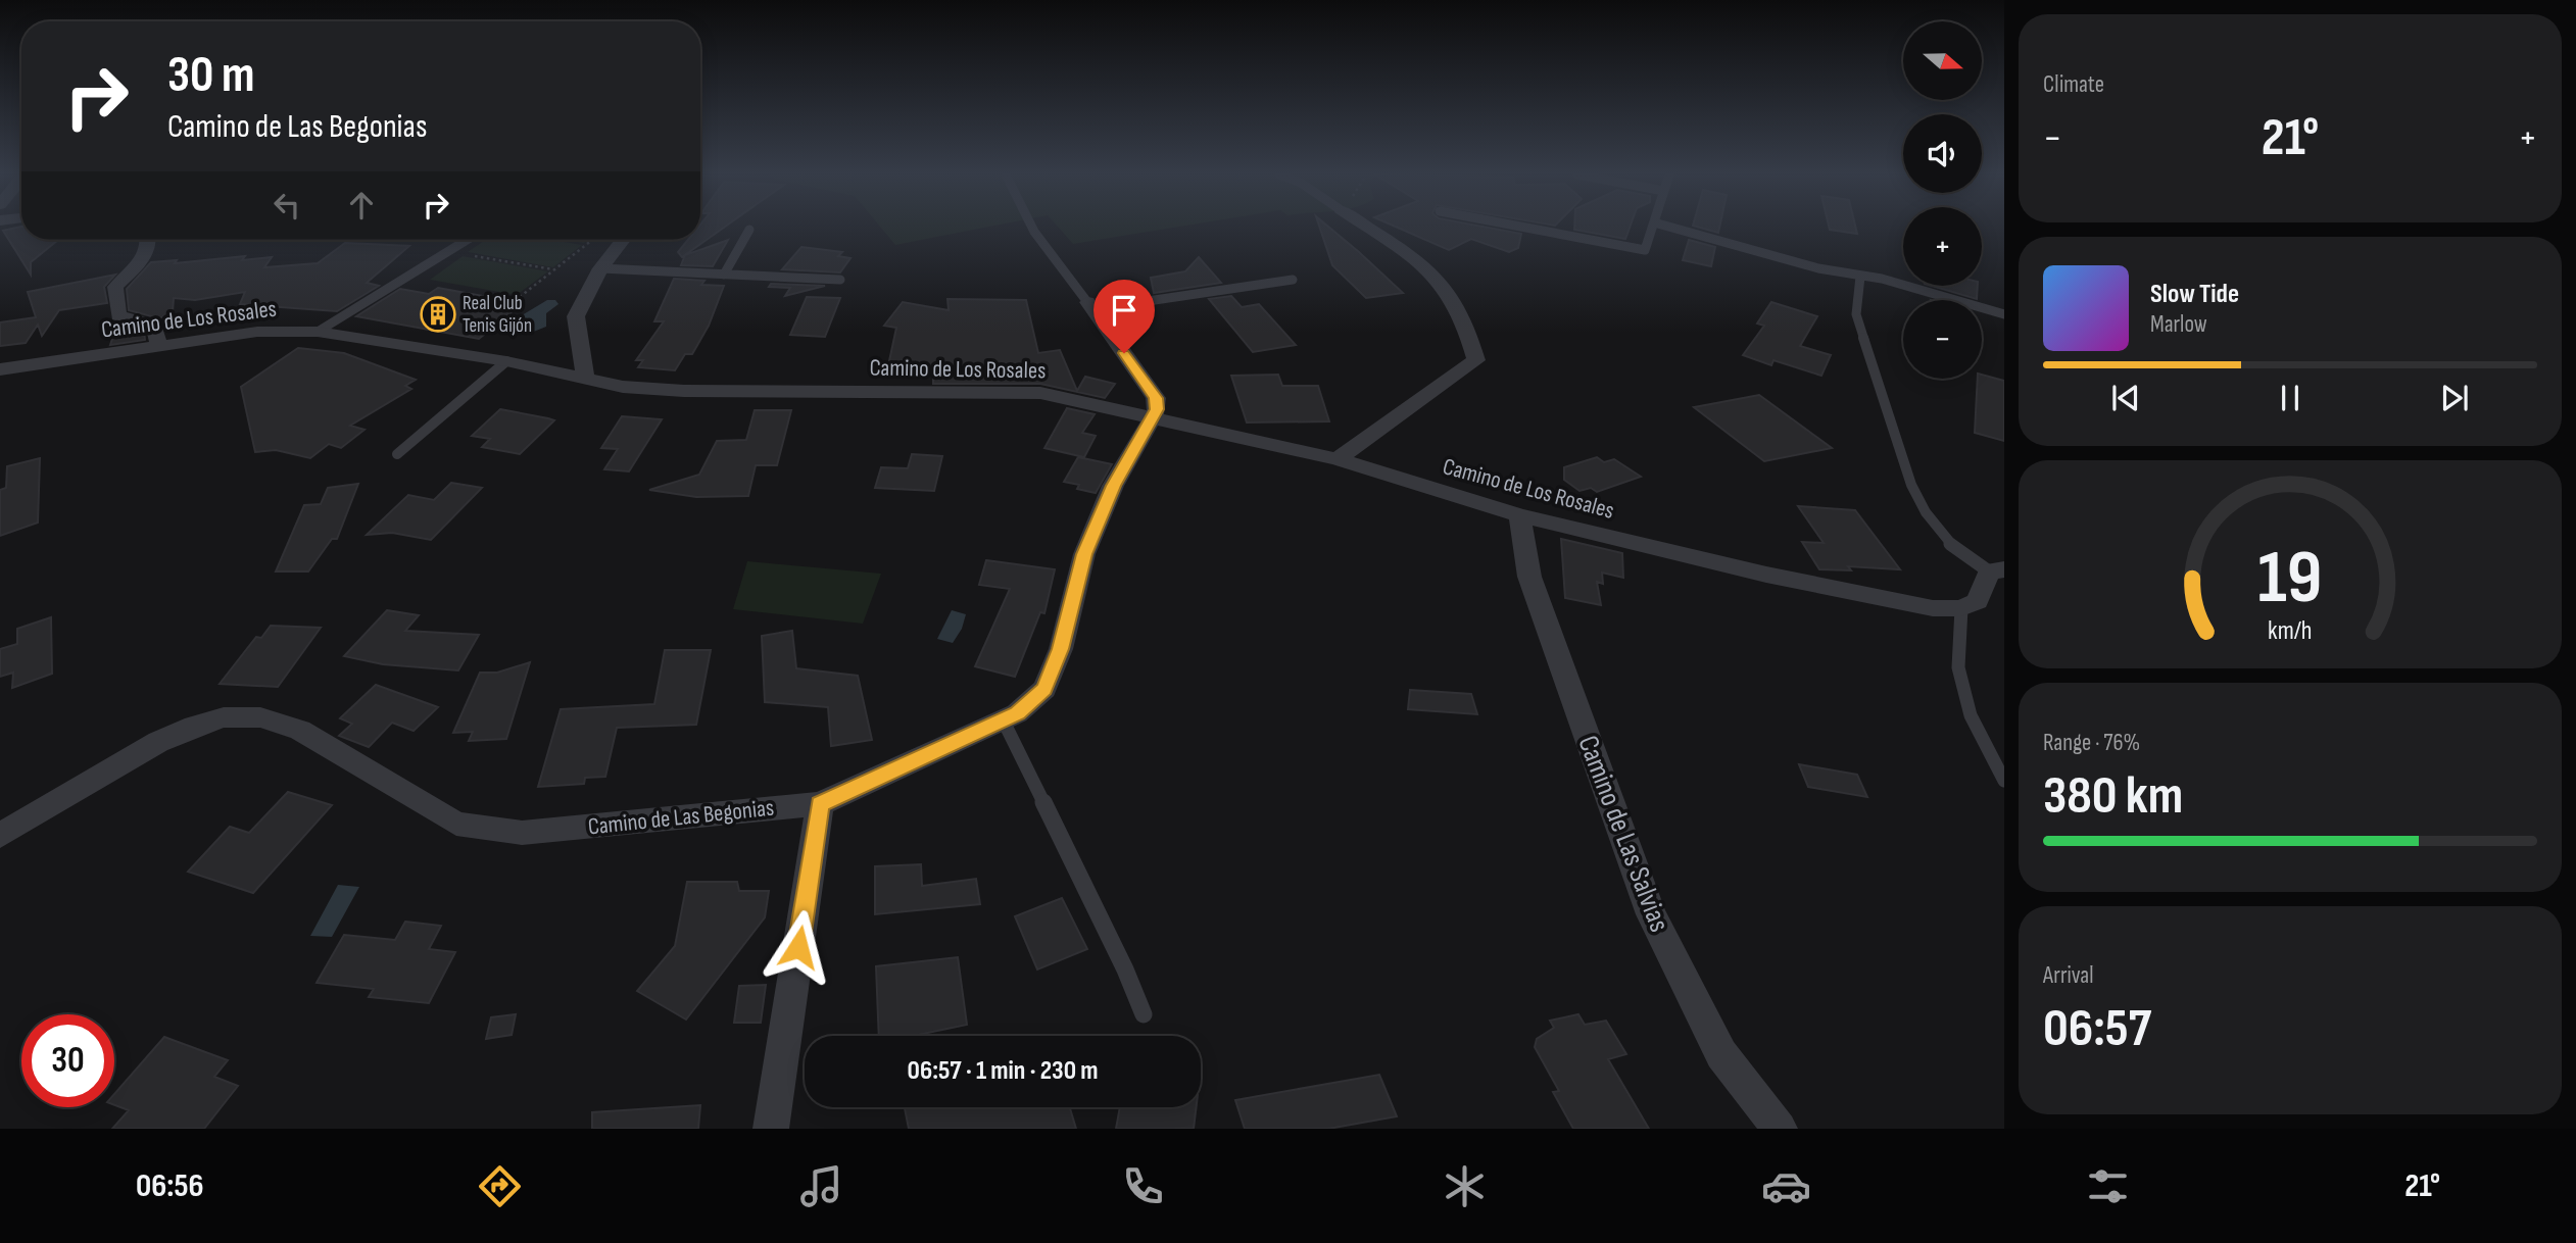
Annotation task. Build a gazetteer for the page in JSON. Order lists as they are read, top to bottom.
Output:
{
  "streets": {
    "street": ["Camino de Los Rosales", "Camino de Las Begonias", "Camino de Las Salvias"]
  },
  "crossings": [
    ["Camino de Los Rosales", "Camino de Las Begonias"],
    ["Camino de Los Rosales", "Camino de Las Salvias"]
  ],
  "places": {
    "building": ["Real Club Tenis Gijón"]
  },
  "north": "right",
  "page": {
    "tile": [
      "Climate",
      ["Range · 76%", "380 km"],
      ["Arrival", "06:57"]
    ],
    "map_buttons": ["+", "−"],
    "turn": ["30 m", "Camino de Las Begonias"],
    "heat": ["−", "21°", "+"],
    "song": ["Slow Tide", "Marlow"],
    "limit": "30",
    "trip": "06:57 · 1 min · 230 m",
    "tabs": ["06:56", "21°"],
    "gauge": ["19", "km/h"]
  }
}
